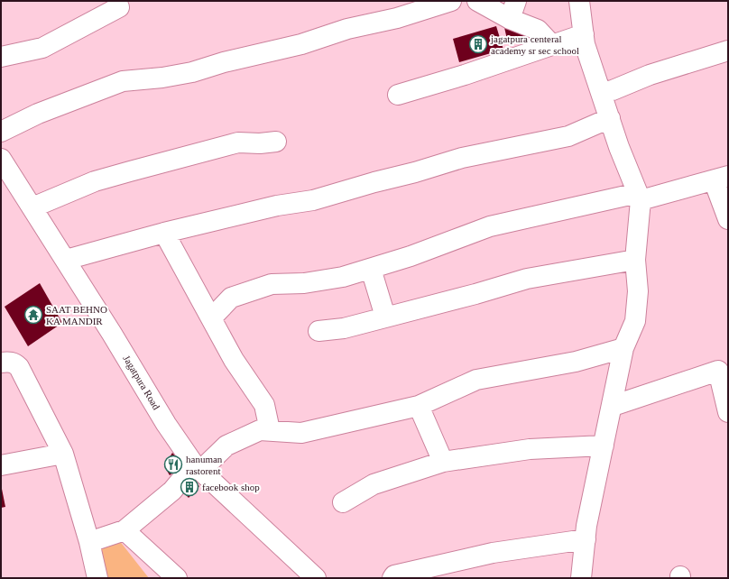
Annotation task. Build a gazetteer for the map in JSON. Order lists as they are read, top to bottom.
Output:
{
  "streets": {
    "street": ["Jagatpura Road"]
  },
  "places": {
    "building": ["jagatpura centeral academy sr sec school", "facebook shop"],
    "temple": ["SAAT BEHNO KA MANDIR"],
    "restaurant": ["hanuman rastorent"]
  }
}
